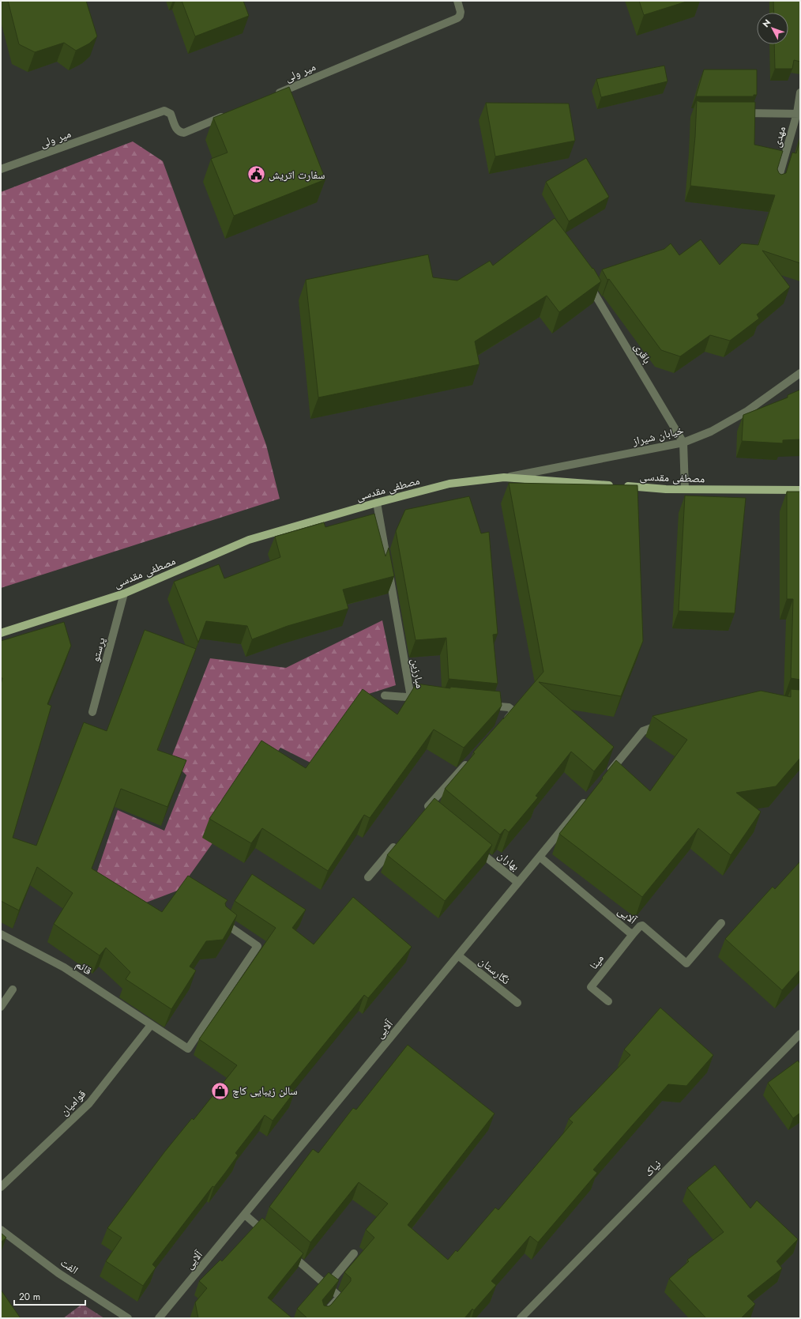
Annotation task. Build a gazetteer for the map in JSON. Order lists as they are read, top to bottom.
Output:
{
  "streets": {
    "main road": ["مصطفی مقدسی"],
    "street": [
      "میر ولی",
      "مهدی",
      "باقری",
      "خیابان شیراز",
      "پرستو",
      "مبارزین",
      "بهاران",
      "آلایی",
      "مینا",
      "قائم",
      "نگارستان",
      "قوامیان",
      "نیاک",
      "الفت"
    ]
  },
  "crossings": [
    ["باقری", "خیابان شیراز"],
    ["خیابان شیراز", "مصطفی مقدسی"],
    ["مصطفی مقدسی", "پرستو"],
    ["مصطفی مقدسی", "مبارزین"],
    ["بهاران", "آلایی"],
    ["آلایی", "مینا"],
    ["آلایی", "نگارستان"],
    ["قائم", "قوامیان"]
  ],
  "places": {
    "public building": ["سفارت اتریش"],
    "shop": ["سالن زیبایی کاچ"]
  },
  "scale_bar": "20 m",
  "north": "top left"
}
